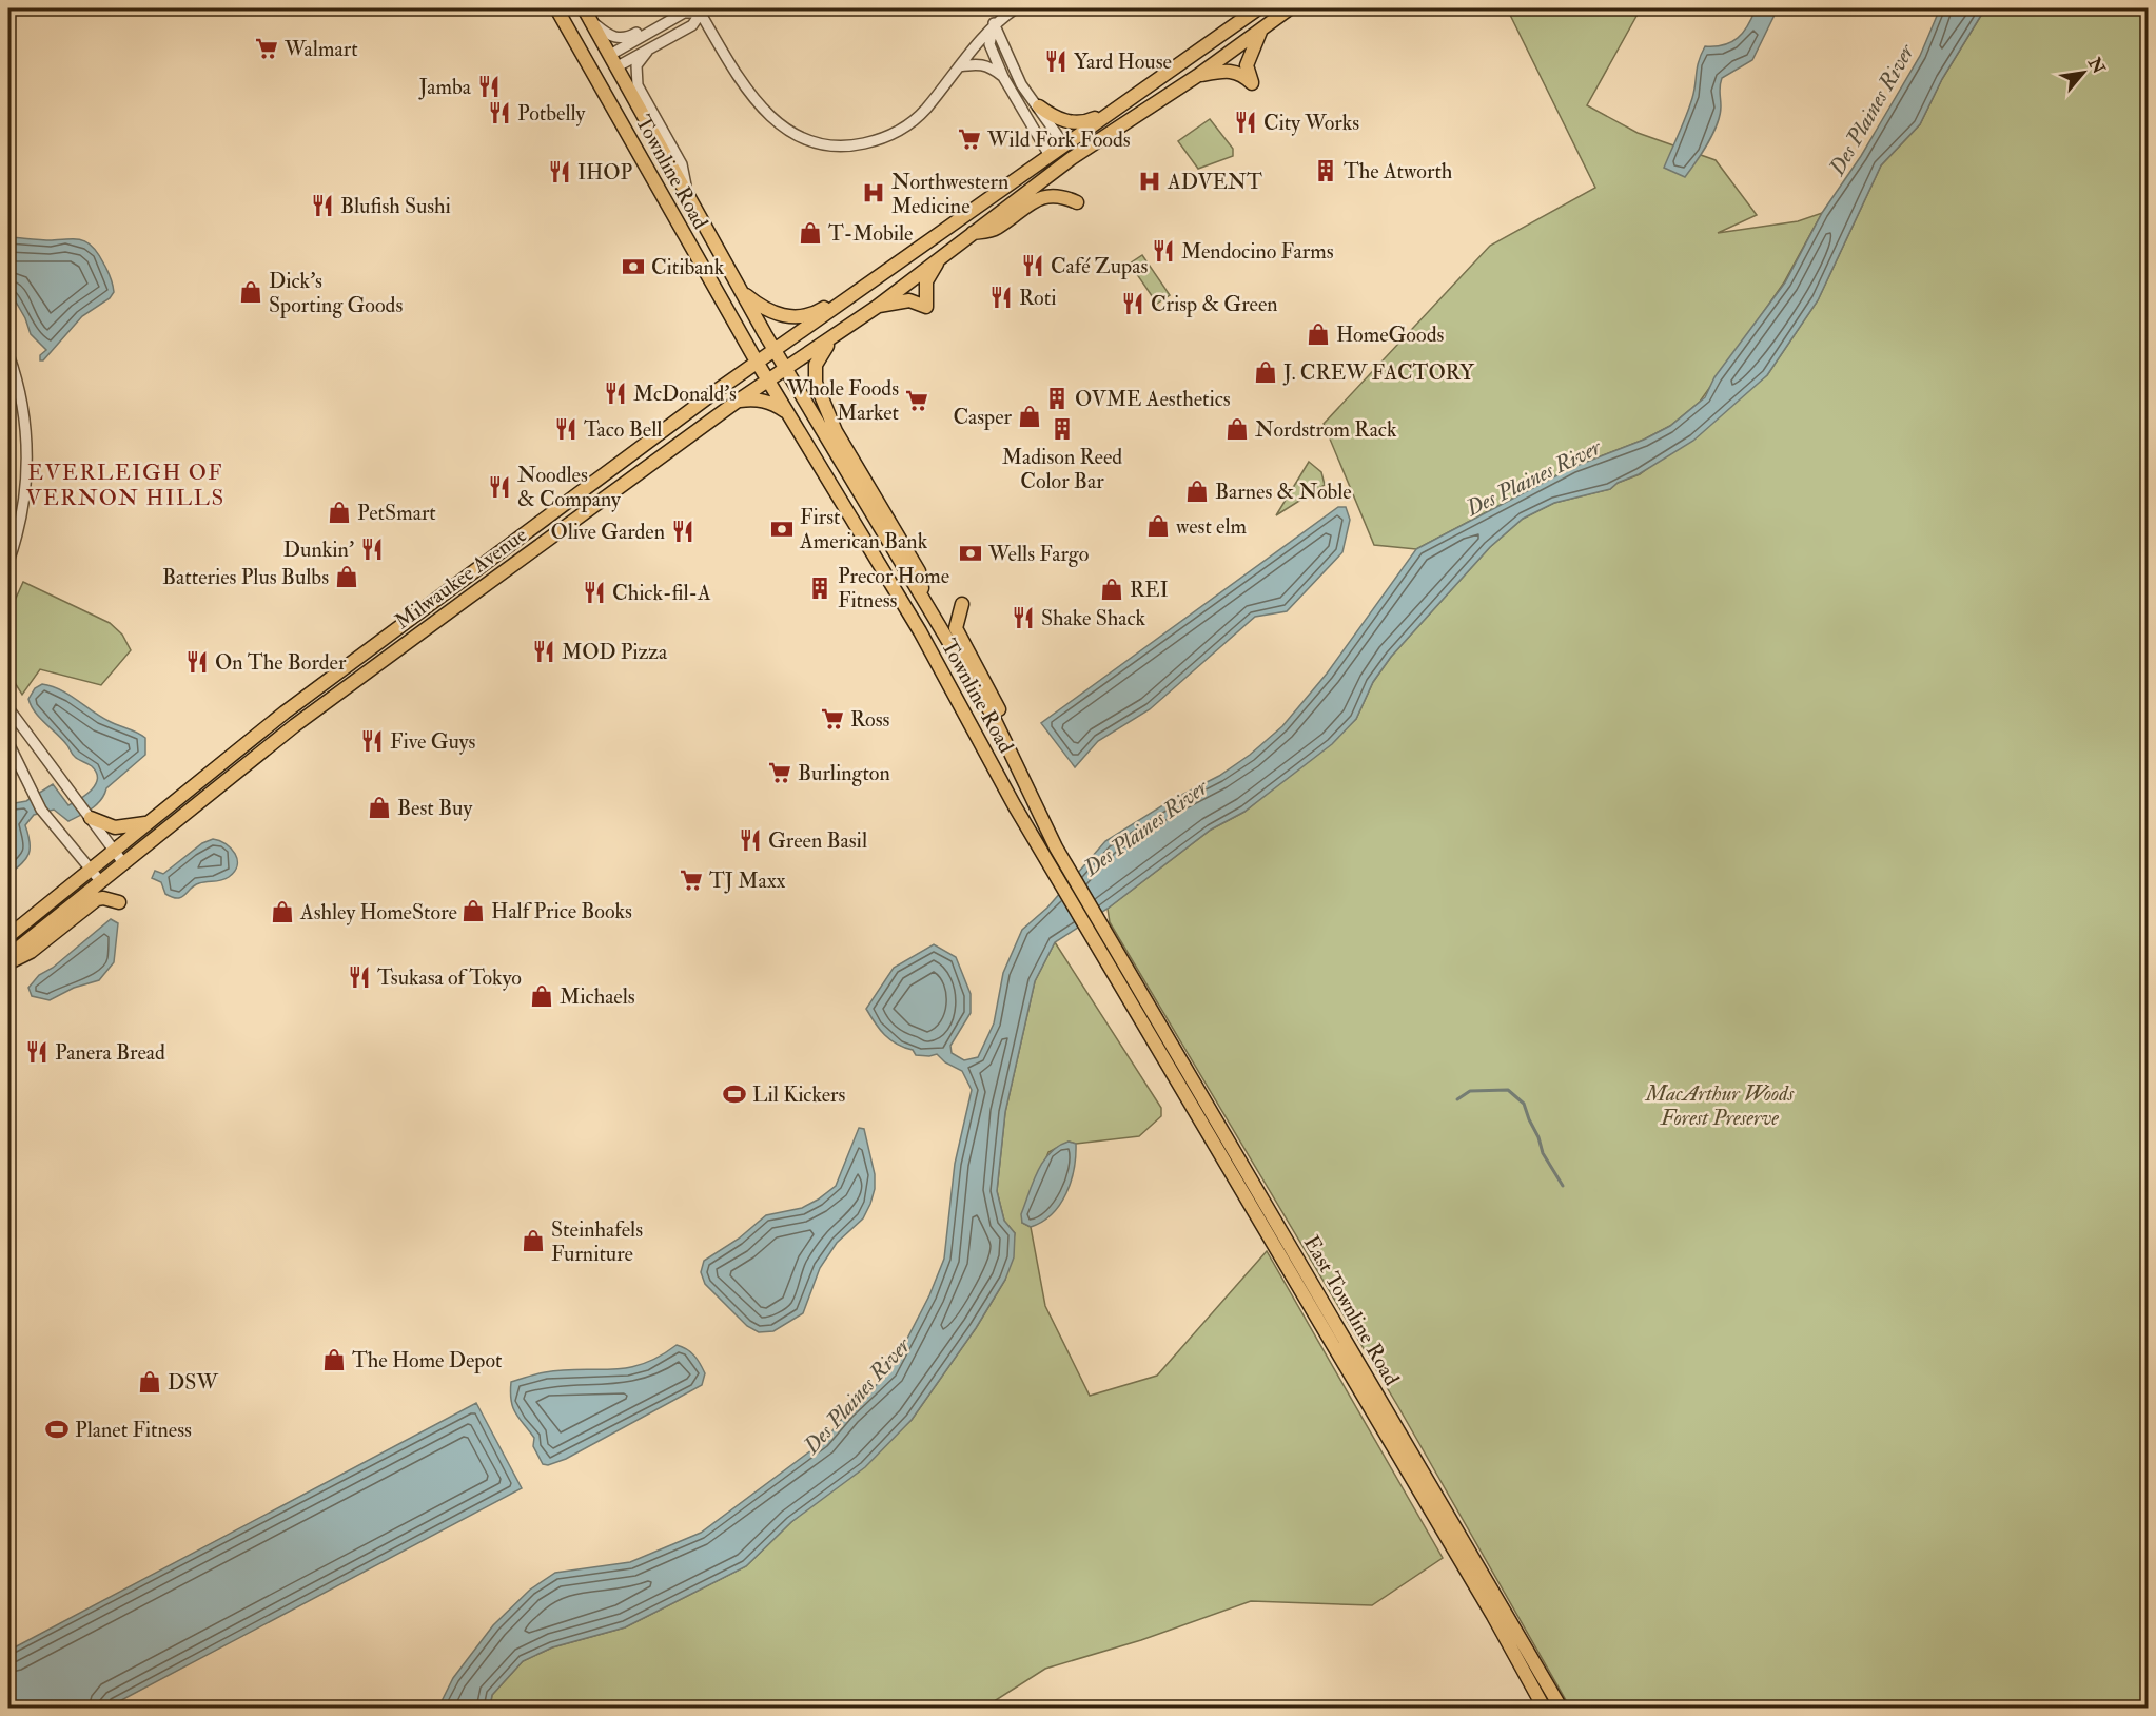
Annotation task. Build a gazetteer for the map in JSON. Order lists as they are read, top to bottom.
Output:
{
  "streets": {
    "main road": ["Townline Road", "Milwaukee Avenue", "East Townline Road"]
  },
  "crossings": [
    ["Townline Road", "Milwaukee Avenue"],
    ["Townline Road", "East Townline Road"]
  ],
  "districts": ["EVERLEIGH OF VERNON HILLS"],
  "water": ["Des Plaines River"],
  "parks": ["MacArthur Woods Forest Preserve"],
  "places": {
    "supermarket": [
      "Walmart",
      "Wild Fork Foods",
      "Whole Foods Market",
      "Ross",
      "Burlington",
      "TJ Maxx"
    ],
    "restaurant": [
      "Yard House",
      "Jamba",
      "Potbelly",
      "City Works",
      "IHOP",
      "Blufish Sushi",
      "Mendocino Farms",
      "Café Zupas",
      "Roti",
      "Crisp & Green",
      "McDonald's",
      "Taco Bell",
      "Noodles & Company",
      "Olive Garden",
      "Dunkin'",
      "Chick-fil-A",
      "Shake Shack",
      "MOD Pizza",
      "On The Border",
      "Five Guys",
      "Green Basil",
      "Tsukasa of Tokyo",
      "Panera Bread"
    ],
    "building": [
      "The Atworth",
      "OVME Aesthetics",
      "Madison Reed Color Bar",
      "Precor Home Fitness"
    ],
    "hospital": ["ADVENT", "Northwestern Medicine"],
    "shop": [
      "T-Mobile",
      "Dick's Sporting Goods",
      "HomeGoods",
      "J. CREW FACTORY",
      "Casper",
      "Nordstrom Rack",
      "Barnes & Noble",
      "PetSmart",
      "west elm",
      "Batteries Plus Bulbs",
      "REI",
      "Best Buy",
      "Half Price Books",
      "Ashley HomeStore",
      "Michaels",
      "Steinhafels Furniture",
      "The Home Depot",
      "DSW"
    ],
    "bank": ["Citibank", "First American Bank", "Wells Fargo"],
    "sports": ["Lil Kickers", "Planet Fitness"]
  },
  "north": "top right"
}
